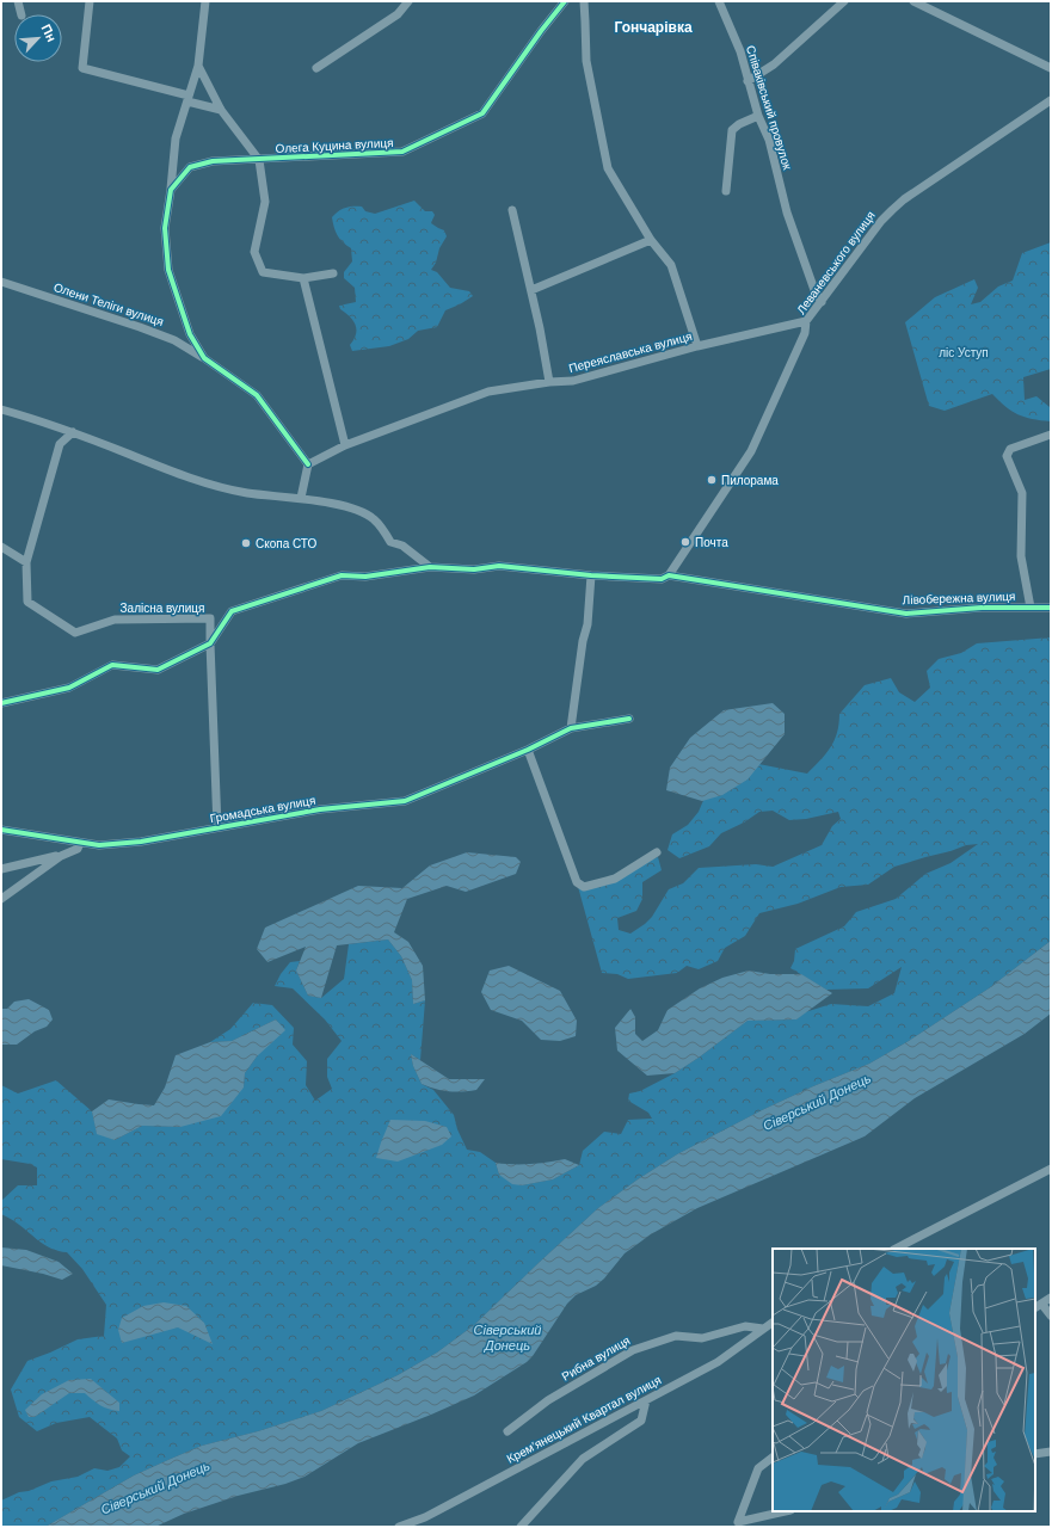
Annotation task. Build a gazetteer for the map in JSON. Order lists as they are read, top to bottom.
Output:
{
  "streets": {
    "street": [
      "Співаківський провулок",
      "Олега Куцина вулиця",
      "Леваневського вулиця",
      "Олени Теліги вулиця",
      "Переяславська вулиця",
      "Лівобережна вулиця",
      "Залісна вулиця",
      "Громадська вулиця",
      "Рибна вулиця",
      "Крем’янецький Квартал вулиця"
    ]
  },
  "crossings": [
    ["Співаківський провулок", "Леваневського вулиця"],
    ["Олега Куцина вулиця", "Олени Теліги вулиця"],
    ["Леваневського вулиця", "Переяславська вулиця"],
    ["Леваневського вулиця", "Лівобережна вулиця"],
    ["Олени Теліги вулиця", "Переяславська вулиця"],
    ["Лівобережна вулиця", "Залісна вулиця"],
    ["Рибна вулиця", "Крем’янецький Квартал вулиця"]
  ],
  "districts": ["Гончарівка"],
  "water": ["Сіверський Донець"],
  "parks": ["ліс Уступ"],
  "places": ["Пилорама", "Почта", "Скопа СТО"],
  "north": "top right"
}
